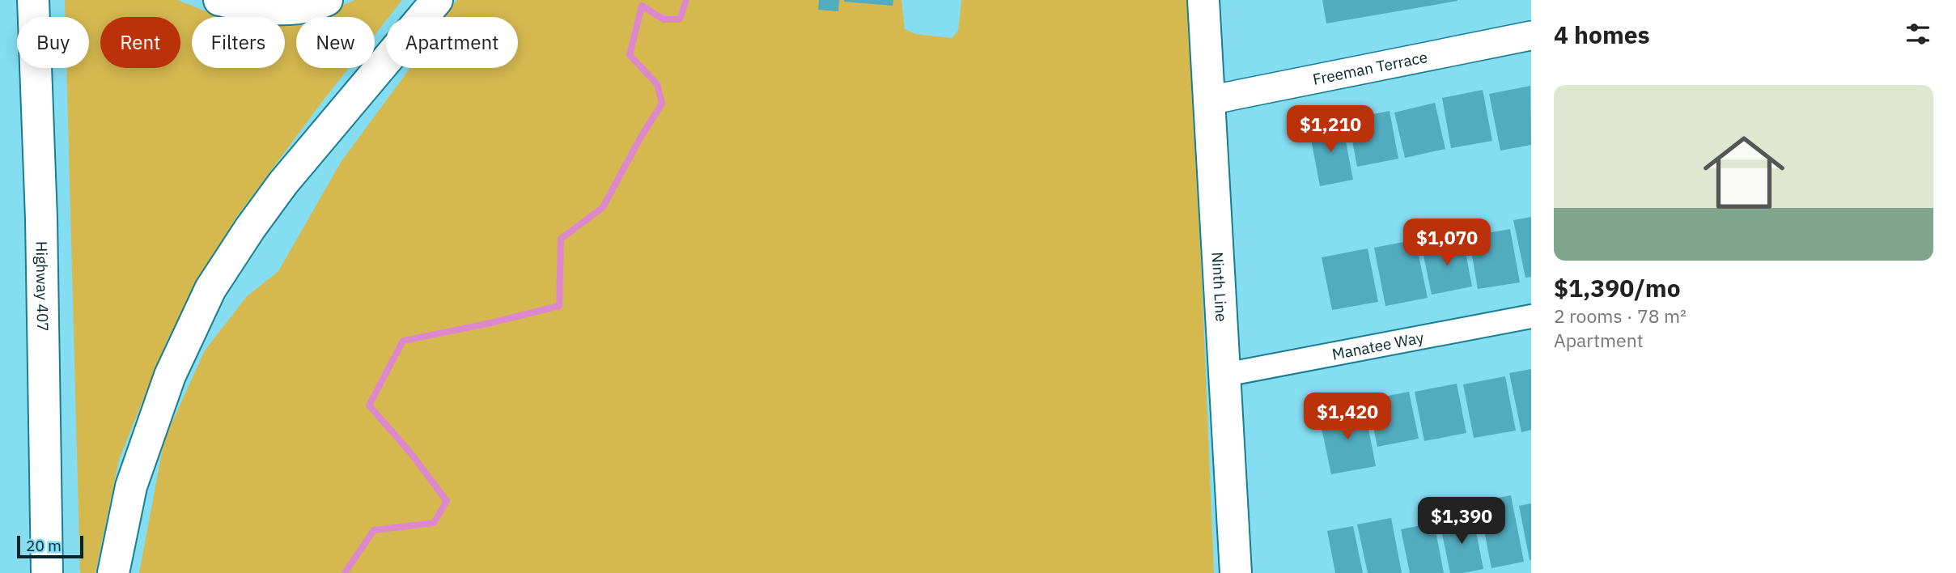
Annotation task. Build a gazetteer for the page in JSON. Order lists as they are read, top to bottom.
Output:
{
  "streets": {
    "main road": ["Highway 407", "Ninth Line"],
    "street": ["Freeman Terrace", "Manatee Way"]
  },
  "crossings": [
    ["Freeman Terrace", "Ninth Line"],
    ["Ninth Line", "Manatee Way"]
  ],
  "scale_bar": "20 m",
  "page": {
    "heading": "4 homes",
    "chip": [
      "Buy",
      "Rent",
      "Filters",
      "New",
      "Apartment"
    ],
    "list": [
      {
        "name": "$1,390/mo",
        "note": "2 rooms · 78 m² · Apartment"
      }
    ],
    "price": [
      "$1,210",
      "$1,070",
      "$1,420",
      "$1,390"
    ],
    "scale": "20 m"
  }
}
